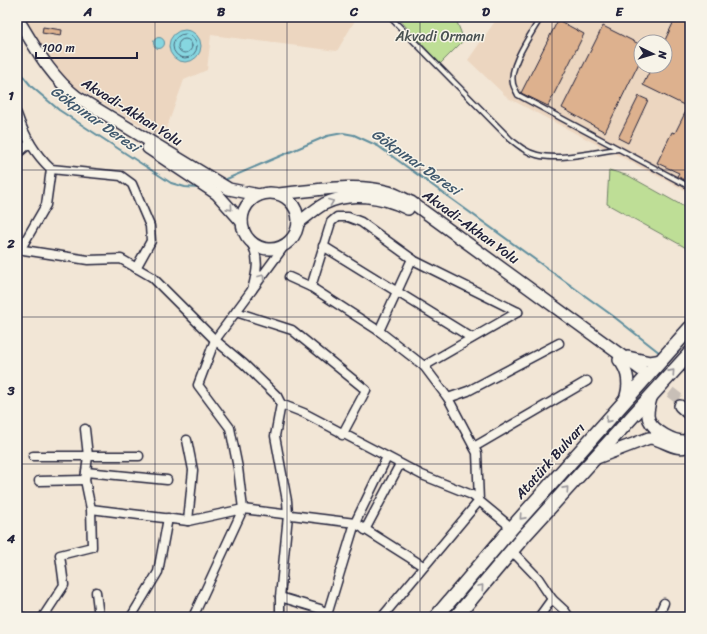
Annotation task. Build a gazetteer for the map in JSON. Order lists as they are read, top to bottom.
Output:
{
  "streets": {
    "main road": ["Akvadi-Akhan Yolu", "Atatürk Bulvarı"]
  },
  "water": ["Gökpınar Deresi"],
  "parks": ["Akvadi Ormanı"],
  "scale_bar": "100 m",
  "north": "right",
  "grid": {
    "columns": [
      "A",
      "B",
      "C",
      "D",
      "E"
    ],
    "rows": [
      "1",
      "2",
      "3",
      "4"
    ]
  }
}
